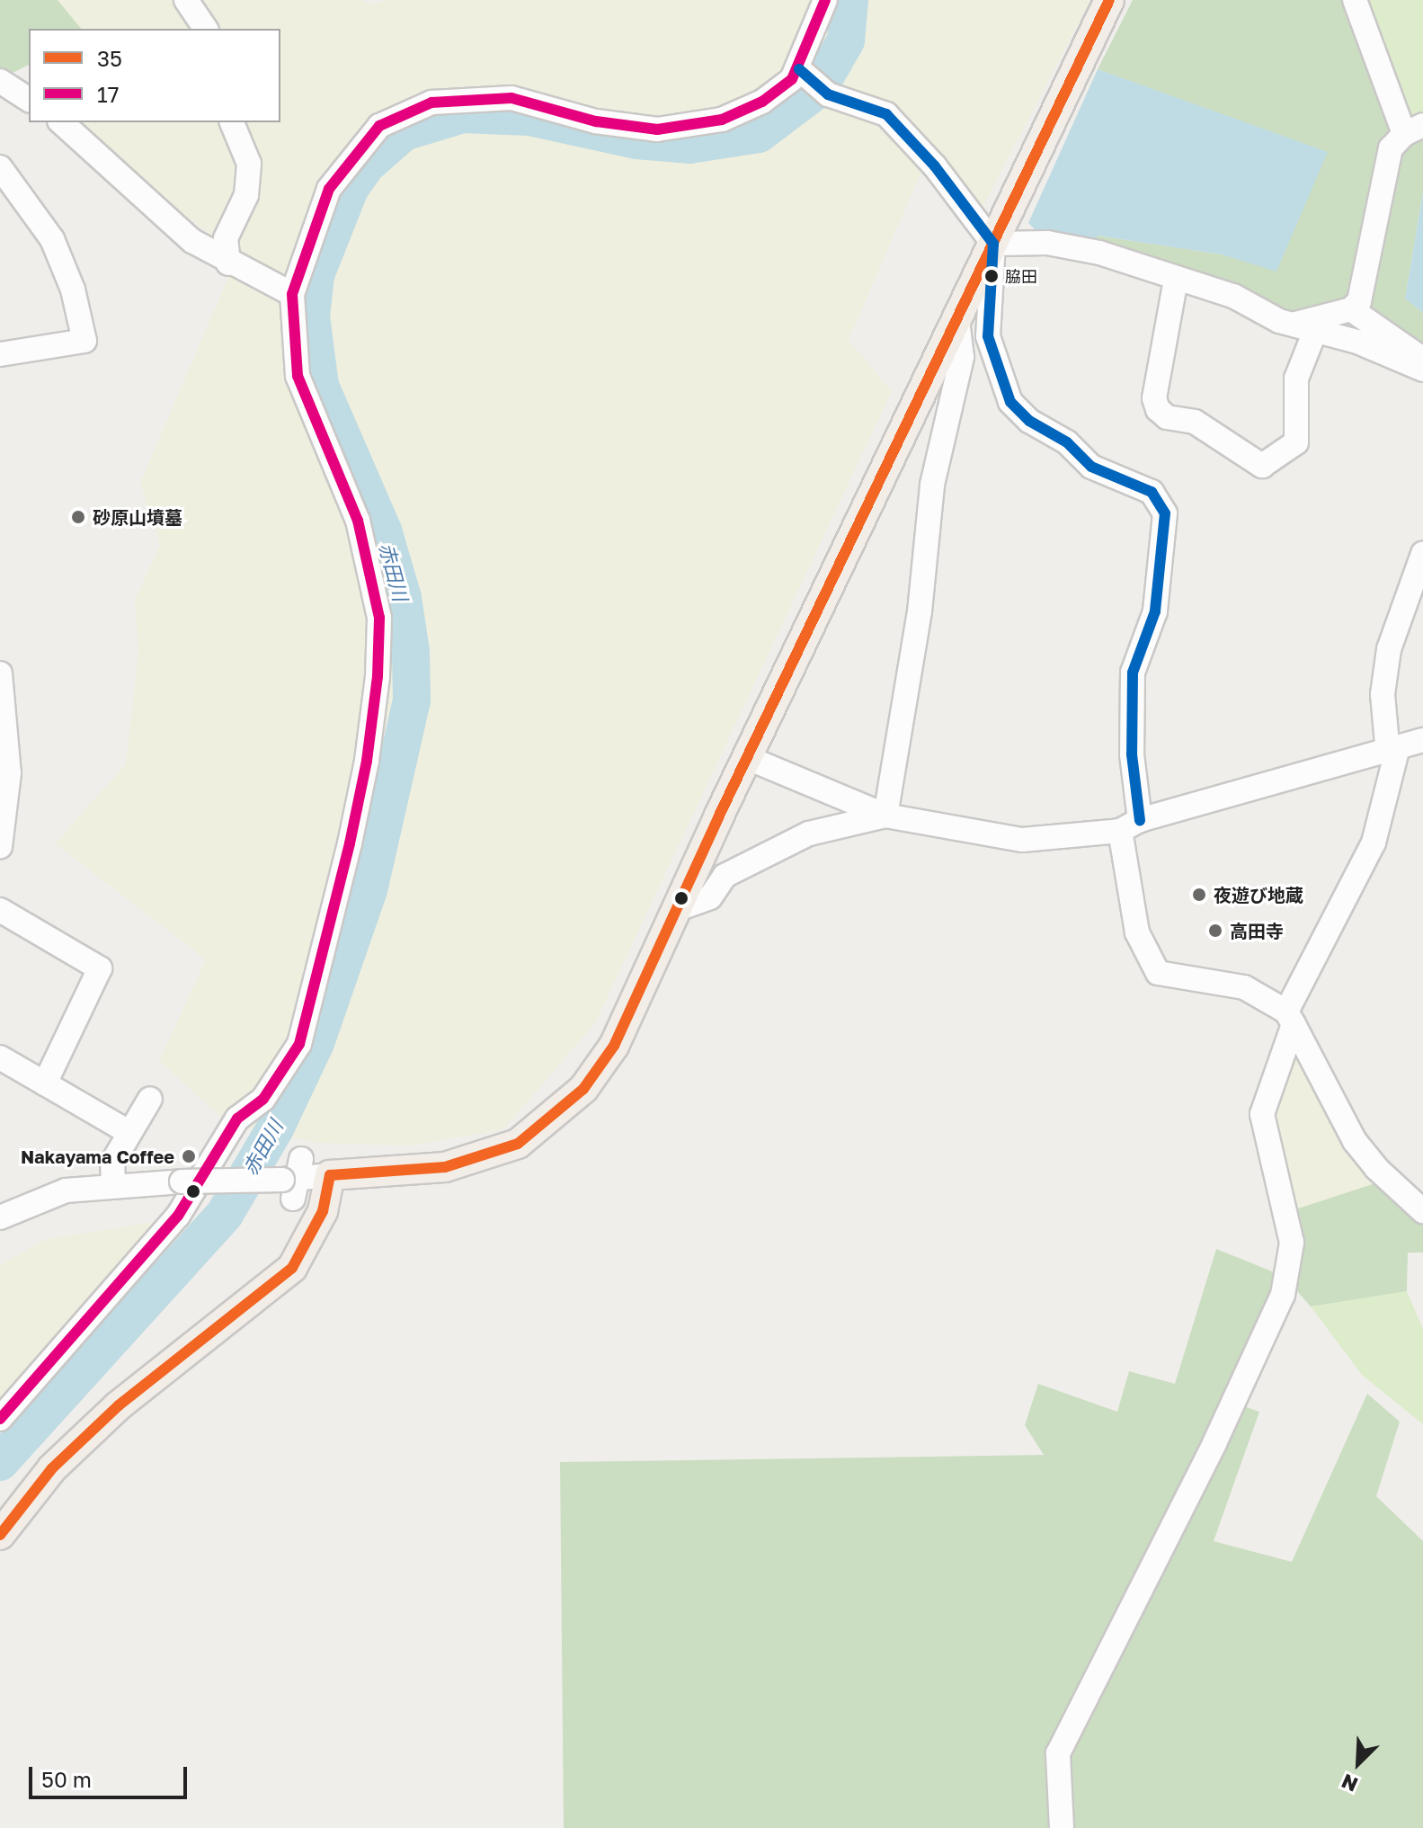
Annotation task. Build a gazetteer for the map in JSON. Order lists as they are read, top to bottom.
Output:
{
  "water": ["赤田川"],
  "places": [
    "脇田",
    "砂原山墳墓",
    "夜遊び地蔵",
    "高田寺",
    "Nakayama Coffee"
  ],
  "lines": ["transit line 35", "transit line 17"],
  "legend": ["35", "17"],
  "scale_bar": "50 m",
  "north": "bottom left"
}
